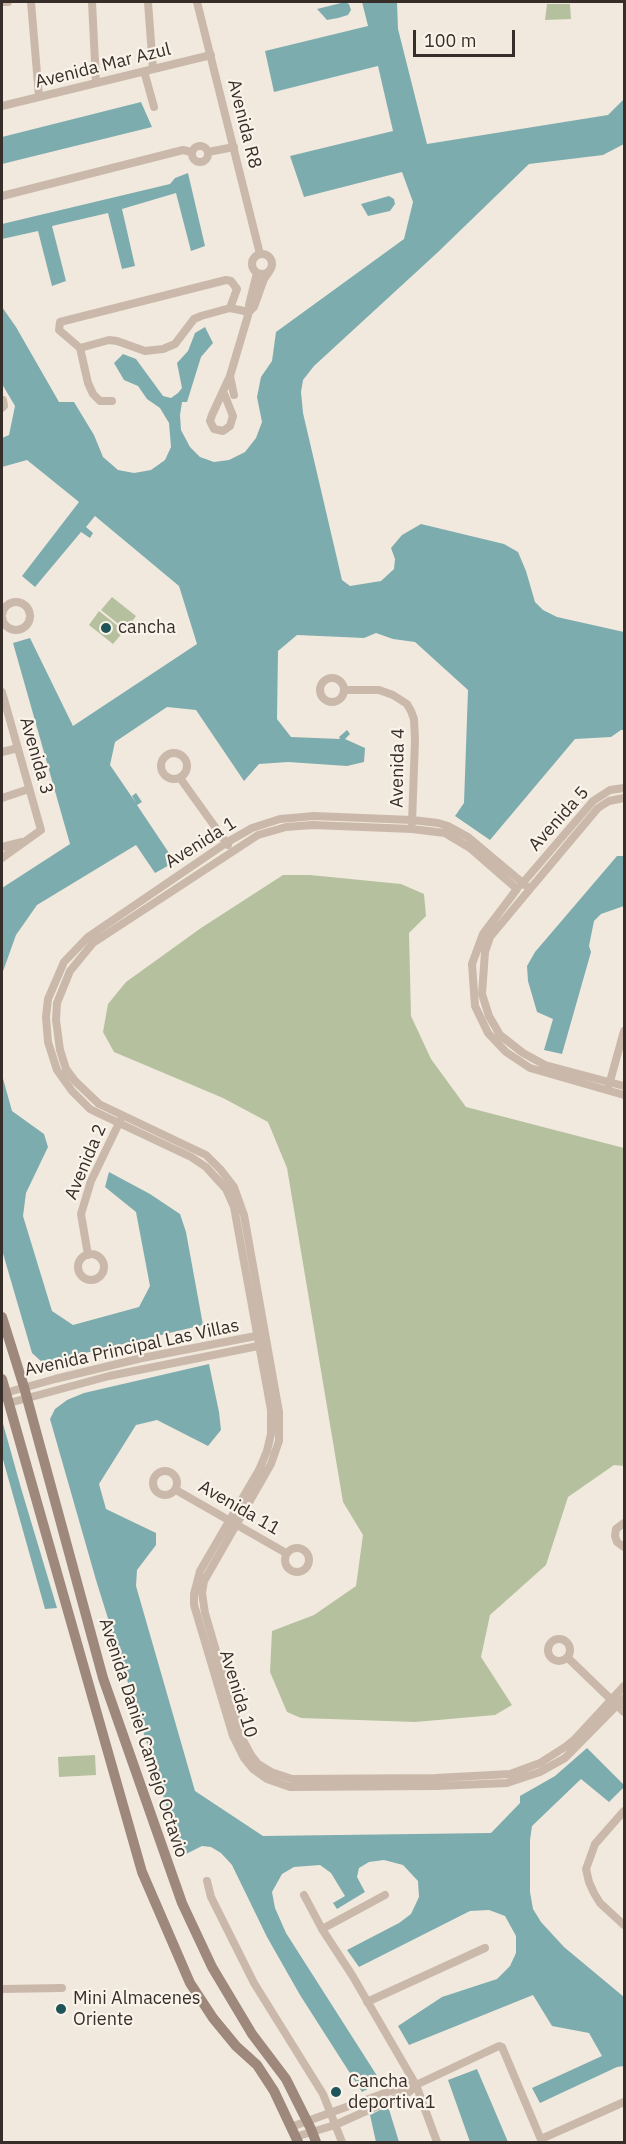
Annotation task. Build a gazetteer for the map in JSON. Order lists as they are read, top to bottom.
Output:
{
  "streets": {
    "main road": ["Avenida Daniel Camejo Octavio"],
    "street": [
      "Avenida Mar Azul",
      "Avenida R8",
      "Avenida 3",
      "Avenida 4",
      "Avenida 5",
      "Avenida 1",
      "Avenida 2",
      "Avenida Principal Las Villas",
      "Avenida 11",
      "Avenida 10"
    ]
  },
  "crossings": [
    ["Avenida Mar Azul", "Avenida R8"],
    ["Avenida 4", "Avenida 1"],
    ["Avenida 5", "Avenida 1"],
    ["Avenida 1", "Avenida 2"],
    ["Avenida 1", "Avenida Principal Las Villas"],
    ["Avenida 1", "Avenida 10"],
    ["Avenida Principal Las Villas", "Avenida 10"],
    ["Avenida Principal Las Villas", "Avenida Daniel Camejo Octavio"],
    ["Avenida 11", "Avenida 10"]
  ],
  "places": ["cancha", "Mini Almacenes Oriente", "Cancha deportiva1"],
  "scale_bar": "100 m"
}
